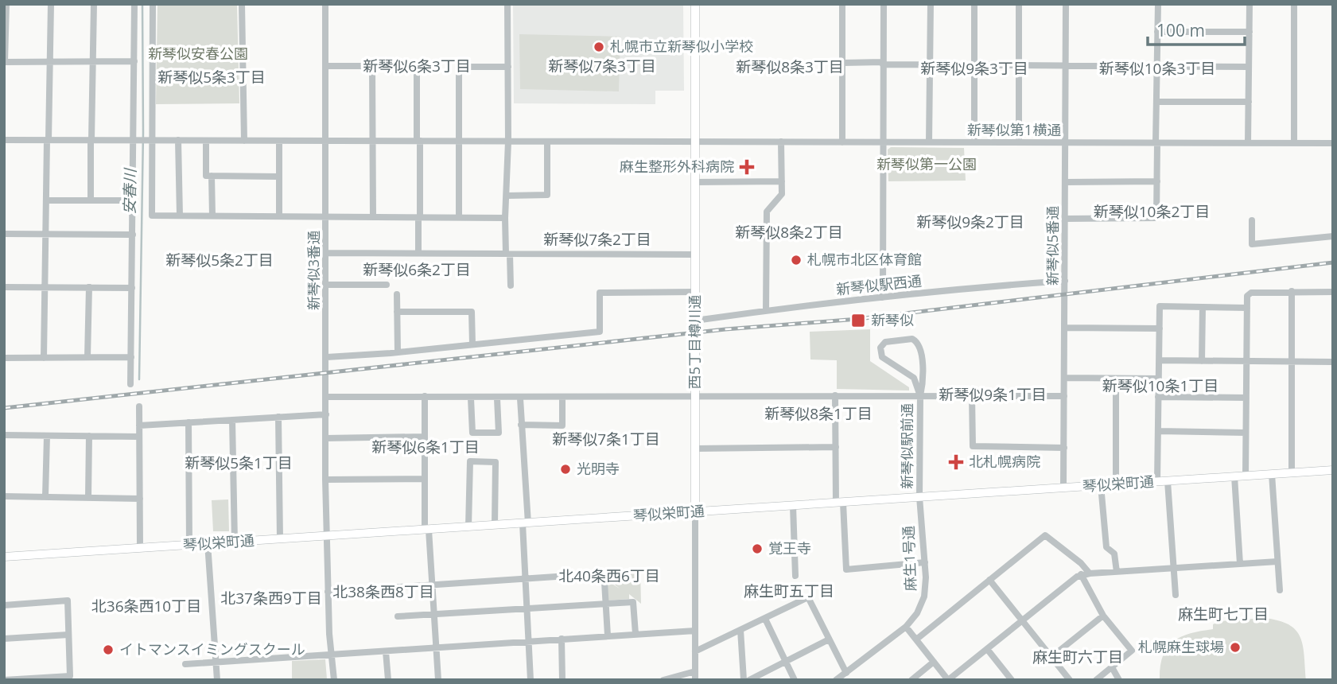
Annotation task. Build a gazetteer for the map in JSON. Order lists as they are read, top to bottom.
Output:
{
  "streets": {
    "main road": ["西5丁目樽川通", "琴似栄町通"],
    "street": [
      "新琴似第1横通",
      "新琴似5番通",
      "新琴似3番通",
      "新琴似駅西通",
      "新琴似駅前通",
      "麻生1号通"
    ]
  },
  "crossings": [
    ["新琴似第1横通", "新琴似5番通"],
    ["新琴似第1横通", "新琴似3番通"],
    ["新琴似第1横通", "西5丁目樽川通"],
    ["新琴似5番通", "新琴似駅西通"],
    ["新琴似5番通", "琴似栄町通"],
    ["新琴似3番通", "琴似栄町通"],
    ["新琴似駅西通", "西5丁目樽川通"],
    ["西5丁目樽川通", "琴似栄町通"],
    ["新琴似駅前通", "琴似栄町通"],
    ["新琴似駅前通", "麻生1号通"],
    ["琴似栄町通", "麻生1号通"]
  ],
  "districts": [
    "新琴似6条3丁目",
    "新琴似7条3丁目",
    "新琴似8条3丁目",
    "新琴似9条3丁目",
    "新琴似10条3丁目",
    "新琴似5条3丁目",
    "新琴似10条2丁目",
    "新琴似9条2丁目",
    "新琴似8条2丁目",
    "新琴似7条2丁目",
    "新琴似5条2丁目",
    "新琴似6条2丁目",
    "新琴似10条1丁目",
    "新琴似9条1丁目",
    "新琴似8条1丁目",
    "新琴似7条1丁目",
    "新琴似6条1丁目",
    "新琴似5条1丁目",
    "北40条西6丁目",
    "麻生町五丁目",
    "北38条西8丁目",
    "北37条西9丁目",
    "北36条西10丁目",
    "麻生町七丁目",
    "麻生町六丁目"
  ],
  "water": ["安春川"],
  "parks": ["新琴似安春公園", "新琴似第一公園"],
  "places": {
    "other": [
      "札幌市立新琴似小学校",
      "札幌市北区体育館",
      "光明寺",
      "覚王寺",
      "札幌麻生球場",
      "イトマンスイミングスクール"
    ],
    "health": ["麻生整形外科病院", "北札幌病院"],
    "transit": ["新琴似"]
  },
  "scale_bar": "100 m"
}
